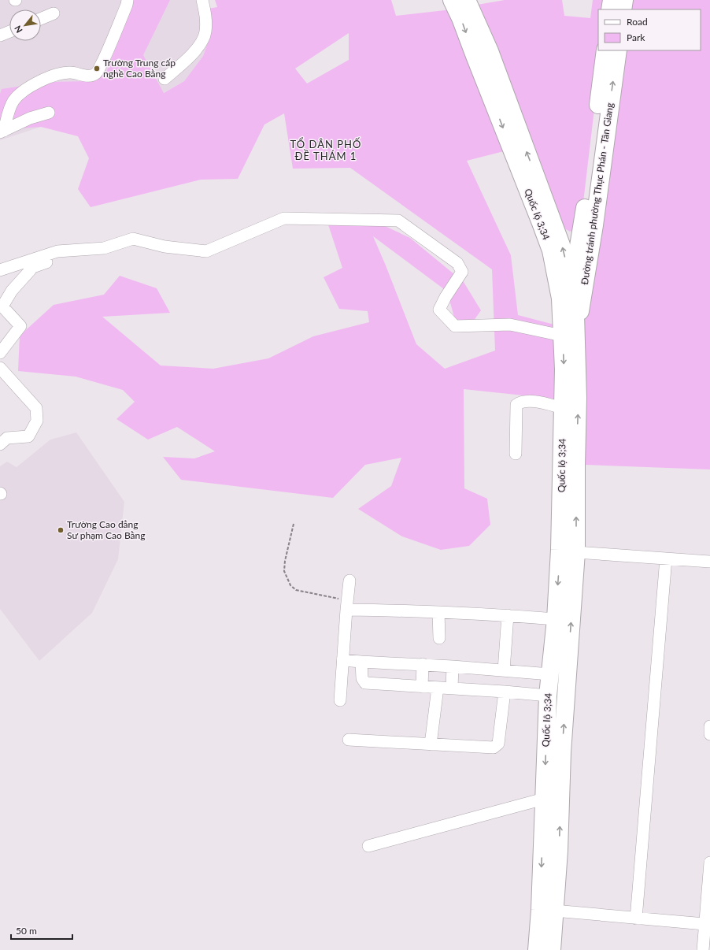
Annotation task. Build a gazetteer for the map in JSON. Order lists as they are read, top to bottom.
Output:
{
  "streets": {
    "highway": ["Đường tránh phường Thục Phán - Tân Giang", "Quốc lộ 3;34"]
  },
  "crossings": [
    ["Đường tránh phường Thục Phán - Tân Giang", "Quốc lộ 3;34"]
  ],
  "districts": ["TỔ DÂN PHỐ ĐỀ THÁM 1"],
  "places": ["Trường Trung cấp nghề Cao Bằng", "Trường Cao đẳng Sư phạm Cao Bằng"],
  "legend": ["Road", "Park"],
  "scale_bar": "50 m",
  "north": "bottom left"
}
